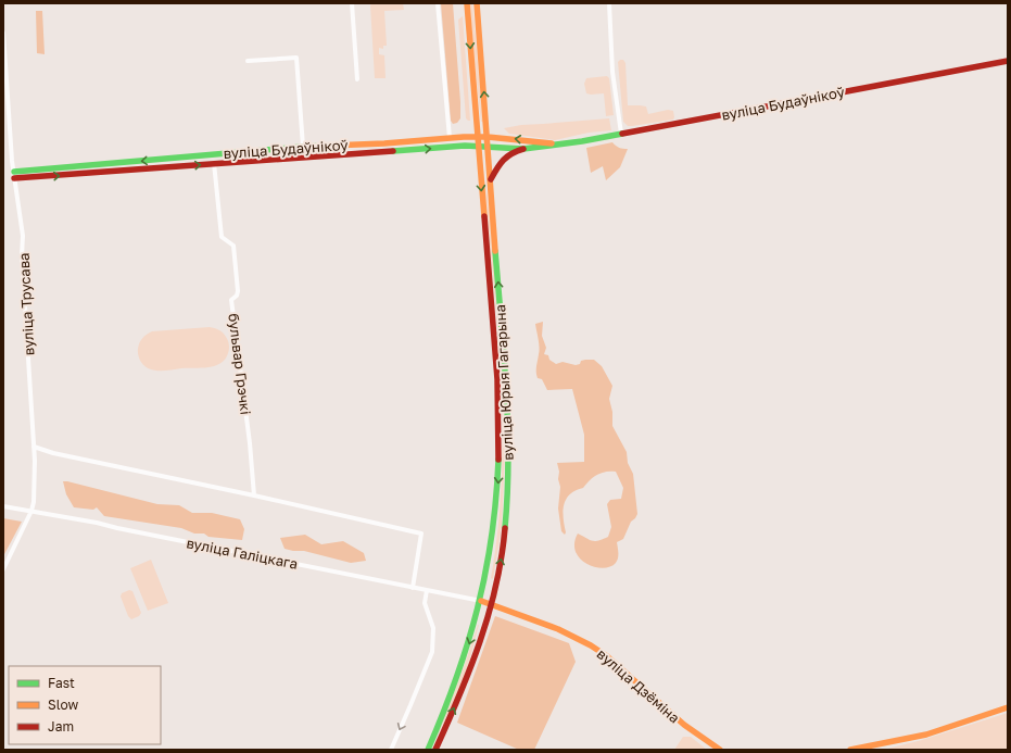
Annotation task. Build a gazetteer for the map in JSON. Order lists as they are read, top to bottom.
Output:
{
  "streets": {
    "main road": ["вуліца Будаўнікоў", "вуліца Юрыя Гагарына", "вуліца Дзёміна"],
    "street": ["вуліца Трусава", "бульвар Грэчкі", "вуліца Галіцкага"]
  },
  "crossings": [
    ["вуліца Будаўнікоў", "вуліца Трусава"],
    ["вуліца Будаўнікоў", "бульвар Грэчкі"],
    ["вуліца Будаўнікоў", "вуліца Юрыя Гагарына"],
    ["вуліца Трусава", "вуліца Галіцкага"],
    ["вуліца Юрыя Гагарына", "вуліца Галіцкага"],
    ["вуліца Юрыя Гагарына", "вуліца Дзёміна"],
    ["вуліца Галіцкага", "вуліца Дзёміна"]
  ],
  "legend": ["Fast", "Slow", "Jam"]
}
